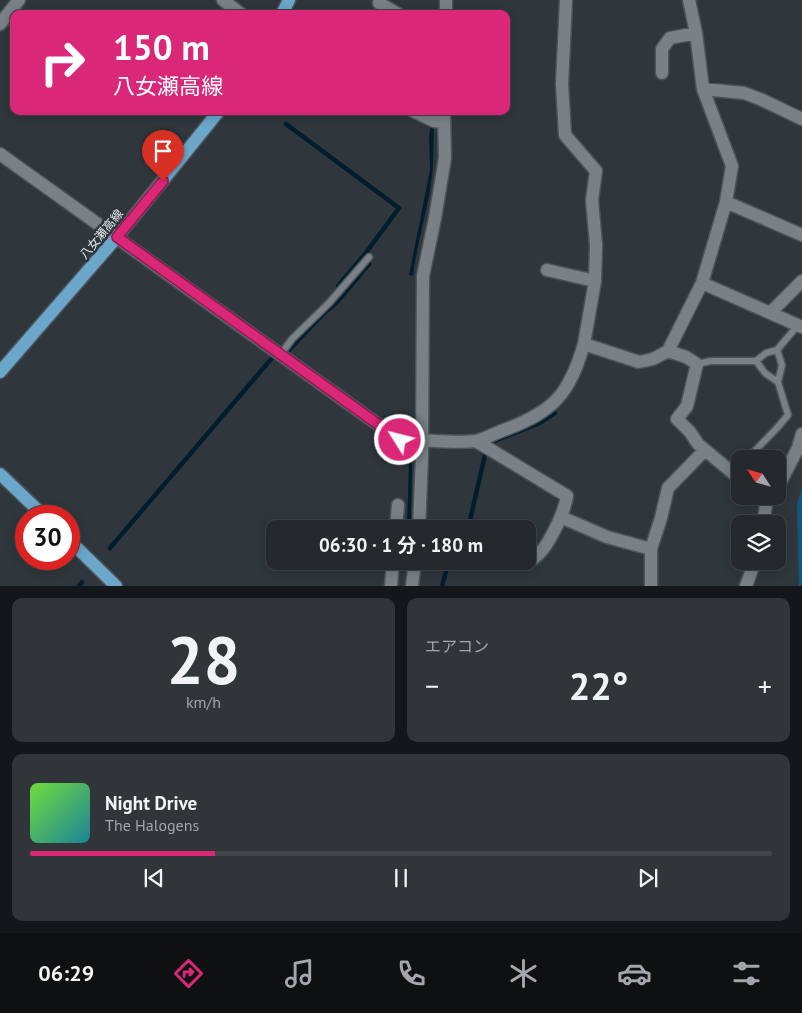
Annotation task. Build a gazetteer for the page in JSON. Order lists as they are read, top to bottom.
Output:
{
  "streets": {
    "main road": ["八女瀬高線"]
  },
  "north": "top left",
  "page": {
    "turn": ["150 m", "八女瀬高線"],
    "limit": "30",
    "trip": "06:30 · 1 分 · 180 m",
    "tile": [
      ["28", "km/h"],
      "エアコン"
    ],
    "heat": ["−", "22°", "+"],
    "song": ["Night Drive", "The Halogens"],
    "tabs": "06:29"
  }
}
